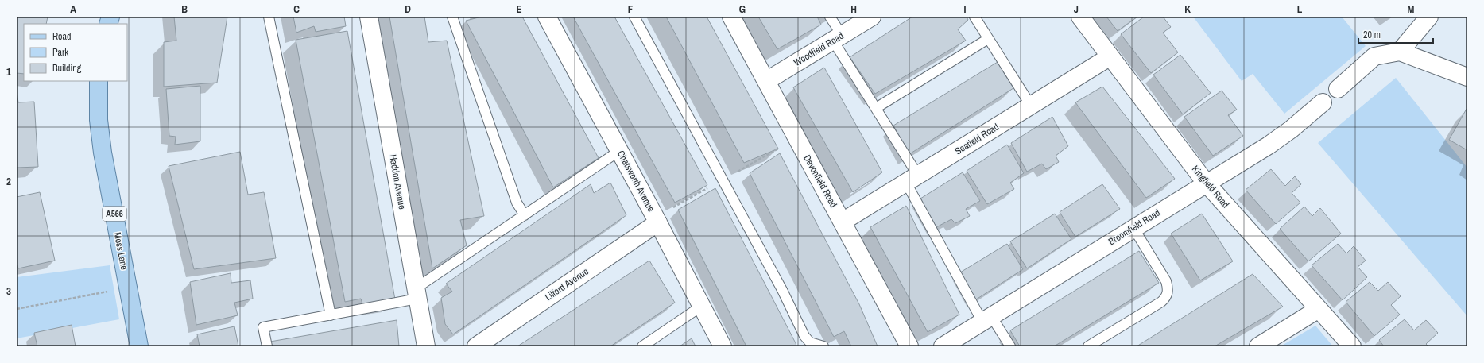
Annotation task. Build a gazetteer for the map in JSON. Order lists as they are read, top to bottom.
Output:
{
  "streets": {
    "main road": ["A566", "Moss Lane"],
    "street": [
      "Woodfield Road",
      "Seafield Road",
      "Chatsworth Avenue",
      "Devonfield Road",
      "Haddon Avenue",
      "Kingfield Road",
      "Broomfield Road",
      "Lilford Avenue"
    ]
  },
  "crossings": [
    ["Woodfield Road", "Devonfield Road"],
    ["Seafield Road", "Devonfield Road"],
    ["Seafield Road", "Kingfield Road"],
    ["Chatsworth Avenue", "Lilford Avenue"],
    ["Kingfield Road", "Broomfield Road"]
  ],
  "legend": ["Road", "Park", "Building"],
  "scale_bar": "20 m",
  "grid": {
    "columns": [
      "A",
      "B",
      "C",
      "D",
      "E",
      "F",
      "G",
      "H",
      "I",
      "J",
      "K",
      "L",
      "M"
    ],
    "rows": ["1", "2", "3"]
  }
}
